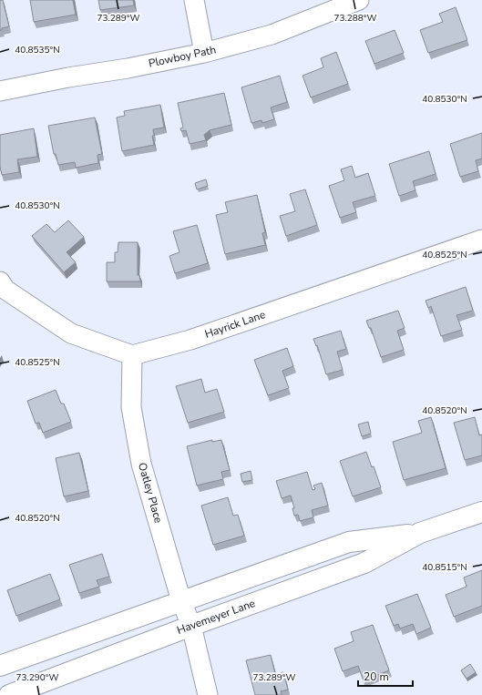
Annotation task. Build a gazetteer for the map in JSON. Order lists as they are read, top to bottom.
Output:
{
  "streets": {
    "street": [
      "Plowboy Path",
      "Hayrick Lane",
      "Oatley Place",
      "Havemeyer Lane"
    ]
  },
  "crossings": [
    ["Hayrick Lane", "Oatley Place"],
    ["Oatley Place", "Havemeyer Lane"]
  ],
  "scale_bar": "20 m",
  "coordinates": [
    "73.289°W",
    "73.288°W",
    "40.8535°N",
    "40.8530°N",
    "40.8525°N",
    "40.8520°N",
    "40.8515°N",
    "73.290°W"
  ]
}
